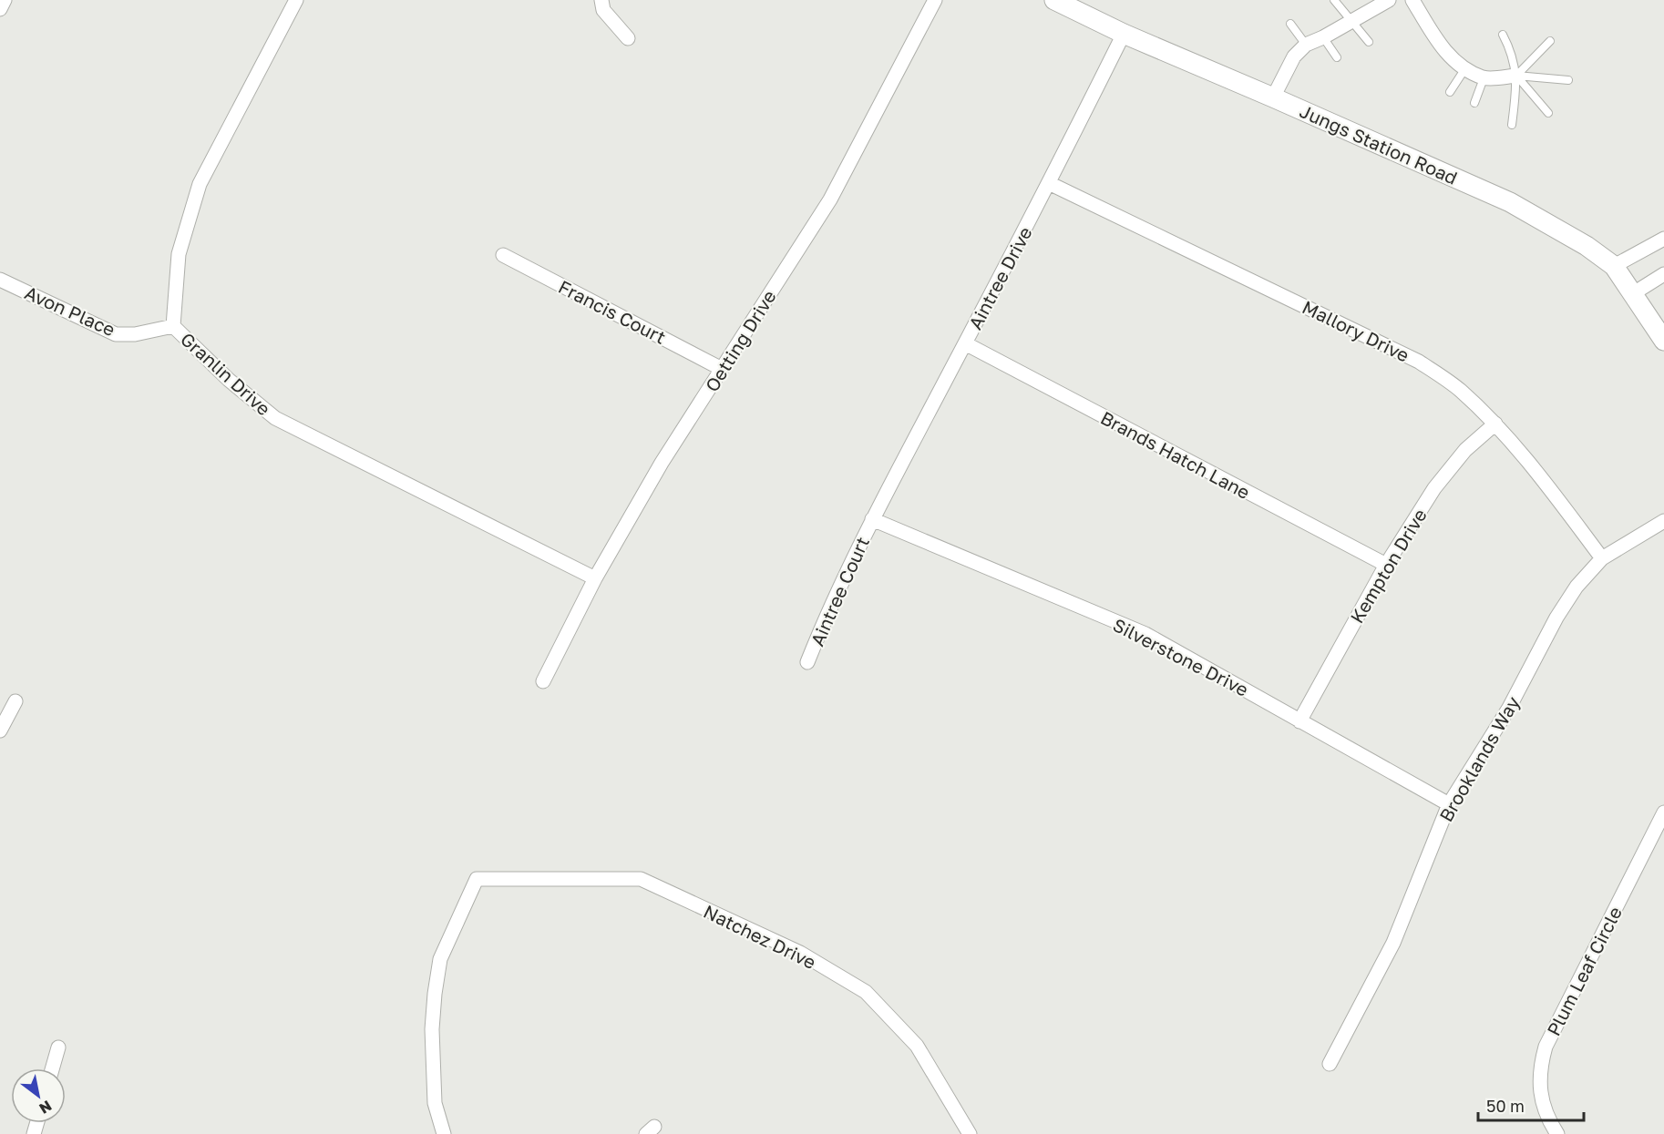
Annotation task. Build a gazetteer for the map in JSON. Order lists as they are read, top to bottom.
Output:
{
  "streets": {
    "main road": ["Jungs Station Road"],
    "street": [
      "Aintree Drive",
      "Avon Place",
      "Francis Court",
      "Mallory Drive",
      "Oetting Drive",
      "Granlin Drive",
      "Brands Hatch Lane",
      "Kempton Drive",
      "Aintree Court",
      "Silverstone Drive",
      "Brooklands Way",
      "Natchez Drive",
      "Plum Leaf Circle"
    ]
  },
  "crossings": [
    ["Jungs Station Road", "Aintree Drive"],
    ["Aintree Drive", "Mallory Drive"],
    ["Aintree Drive", "Brands Hatch Lane"],
    ["Aintree Drive", "Aintree Court"],
    ["Aintree Drive", "Silverstone Drive"],
    ["Avon Place", "Granlin Drive"],
    ["Francis Court", "Oetting Drive"],
    ["Mallory Drive", "Kempton Drive"],
    ["Mallory Drive", "Brooklands Way"],
    ["Oetting Drive", "Granlin Drive"],
    ["Brands Hatch Lane", "Kempton Drive"],
    ["Kempton Drive", "Silverstone Drive"],
    ["Aintree Court", "Silverstone Drive"],
    ["Silverstone Drive", "Brooklands Way"]
  ],
  "scale_bar": "50 m",
  "north": "bottom right"
}
